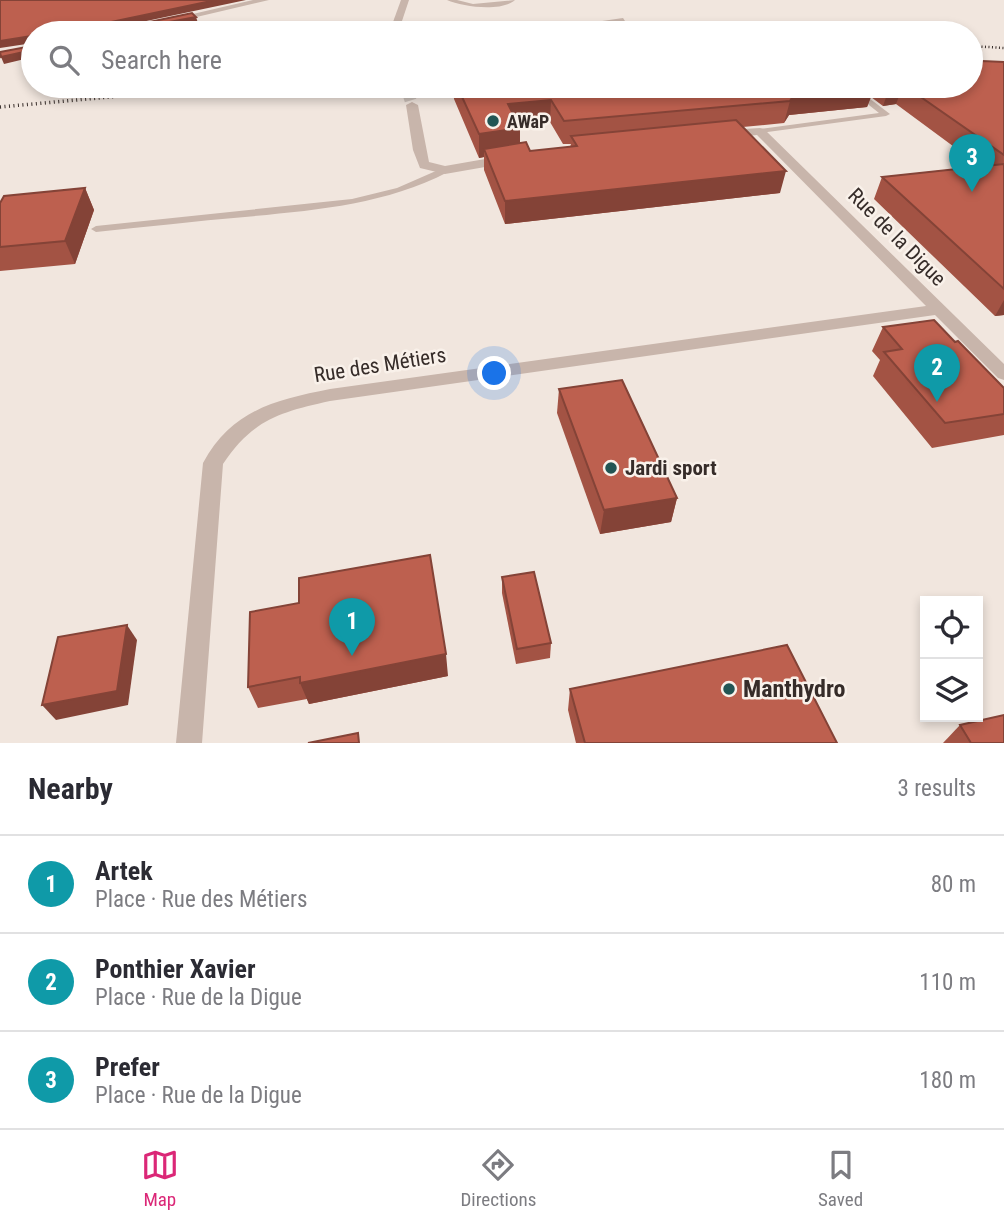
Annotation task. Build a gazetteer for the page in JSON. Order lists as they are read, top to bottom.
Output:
{
  "streets": {
    "street": ["Rue de la Digue", "Rue des Métiers"]
  },
  "crossings": [
    ["Rue de la Digue", "Rue des Métiers"]
  ],
  "places": ["AWaP", "Jardi sport", "Manthydro"],
  "page": {
    "search": "Search here",
    "pins": ["3", "2", "1"],
    "heading": ["Nearby", "3 results"],
    "list": [
      {
        "mark": "1",
        "name": "Artek",
        "note": "Place · Rue des Métiers",
        "value": "80 m"
      },
      {
        "mark": "2",
        "name": "Ponthier Xavier",
        "note": "Place · Rue de la Digue",
        "value": "110 m"
      },
      {
        "mark": "3",
        "name": "Prefer",
        "note": "Place · Rue de la Digue",
        "value": "180 m"
      }
    ],
    "nav": ["Map", "Directions", "Saved"]
  }
}
